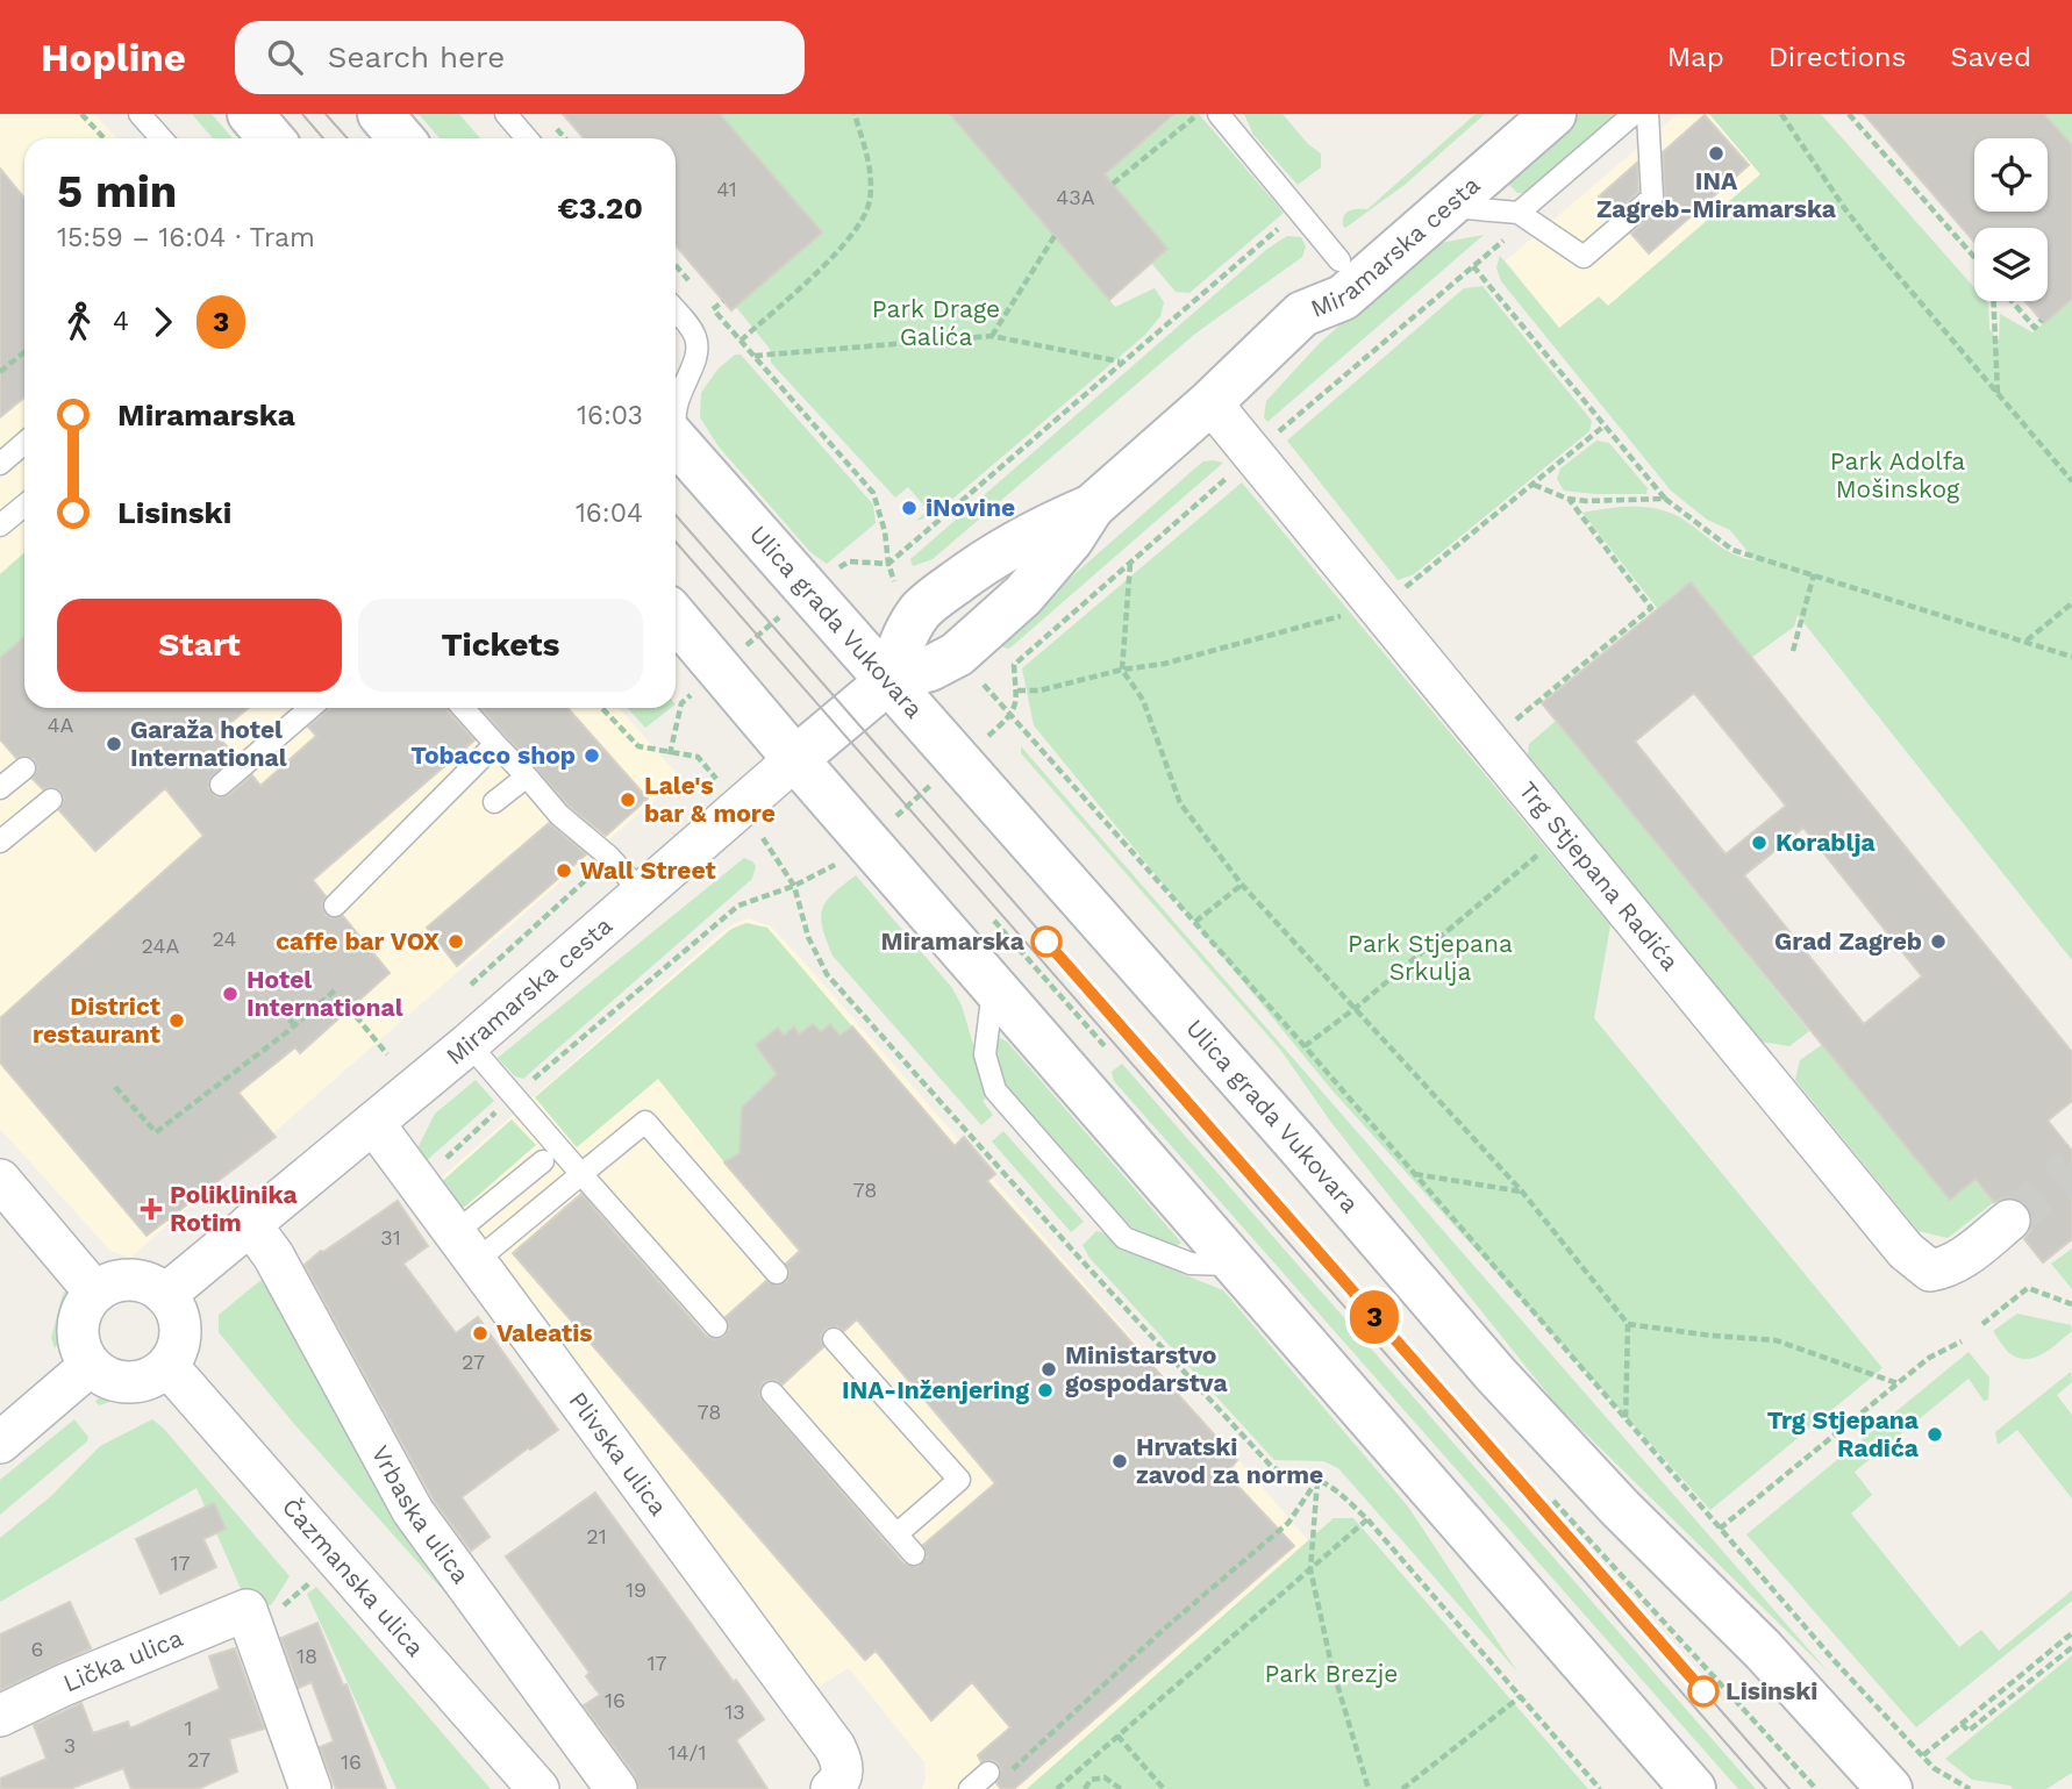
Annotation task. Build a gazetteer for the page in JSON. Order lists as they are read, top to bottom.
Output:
{
  "streets": {
    "main road": ["Miramarska cesta", "Ulica grada Vukovara"],
    "street": [
      "Trg Stjepana Radića",
      "Plivska ulica",
      "Vrbaska ulica",
      "Čazmanska ulica",
      "Lička ulica"
    ]
  },
  "crossings": [
    ["Miramarska cesta", "Ulica grada Vukovara"],
    ["Miramarska cesta", "Trg Stjepana Radića"],
    ["Miramarska cesta", "Plivska ulica"],
    ["Miramarska cesta", "Vrbaska ulica"],
    ["Miramarska cesta", "Čazmanska ulica"]
  ],
  "parks": [
    "Park Drage Galića",
    "Park Adolfa Mošinskog",
    "Park Stjepana Srkulja",
    "Park Brezje"
  ],
  "places": {
    "other": [
      "INA Zagreb-Miramarska",
      "iNovine",
      "Garaža hotel International",
      "Tobacco shop",
      "Lale's bar & more",
      "Korablja",
      "Wall Street",
      "caffe bar VOX",
      "Miramarska",
      "Grad Zagreb",
      "Hotel International",
      "District restaurant",
      "Valeatis",
      "Ministarstvo gospodarstva",
      "INA-Inženjering",
      "Trg Stjepana Radića",
      "Hrvatski zavod za norme",
      "Lisinski"
    ],
    "health": ["Poliklinika Rotim"]
  },
  "lines": ["tram line 3"],
  "house_numbers": [
    "41",
    "43A",
    "4A",
    "24",
    "24A",
    "78",
    "31",
    "27",
    "78",
    "21",
    "17",
    "19",
    "6",
    "18",
    "17",
    "16",
    "13",
    "1",
    "3",
    "14/1",
    "27",
    "16"
  ],
  "page": {
    "header": "Hopline",
    "search": "Search here",
    "nav": ["Map", "Directions", "Saved"],
    "on_map": "3",
    "heading": ["5 min", "15:59 – 16:04 · Tram", "€3.20"],
    "legs": ["4", "3"],
    "list": [
      {
        "name": "Miramarska",
        "value": "16:03"
      },
      {
        "name": "Lisinski",
        "value": "16:04"
      }
    ],
    "buttons": ["Start", "Tickets"]
  }
}
